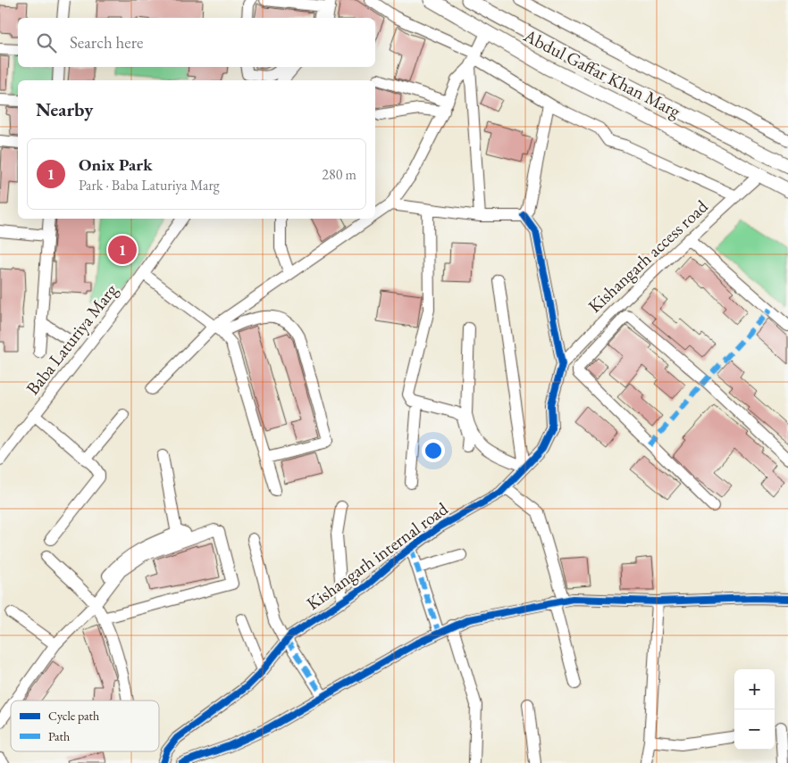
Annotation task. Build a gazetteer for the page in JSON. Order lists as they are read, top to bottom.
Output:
{
  "streets": {
    "main road": ["Abdul Gaffar Khan Marg"],
    "street": ["Kishangarh access road", "Baba Laturiya Marg", "Kishangarh internal road"]
  },
  "crossings": [
    ["Abdul Gaffar Khan Marg", "Kishangarh access road"],
    ["Kishangarh access road", "Kishangarh internal road"]
  ],
  "legend": ["Cycle path", "Path"],
  "page": {
    "search": "Search here",
    "heading": "Nearby",
    "list": [
      {
        "mark": "1",
        "name": "Onix Park",
        "note": "Park · Baba Laturiya Marg",
        "value": "280 m"
      }
    ],
    "pins": "1",
    "map_buttons": ["+", "−"]
  }
}
